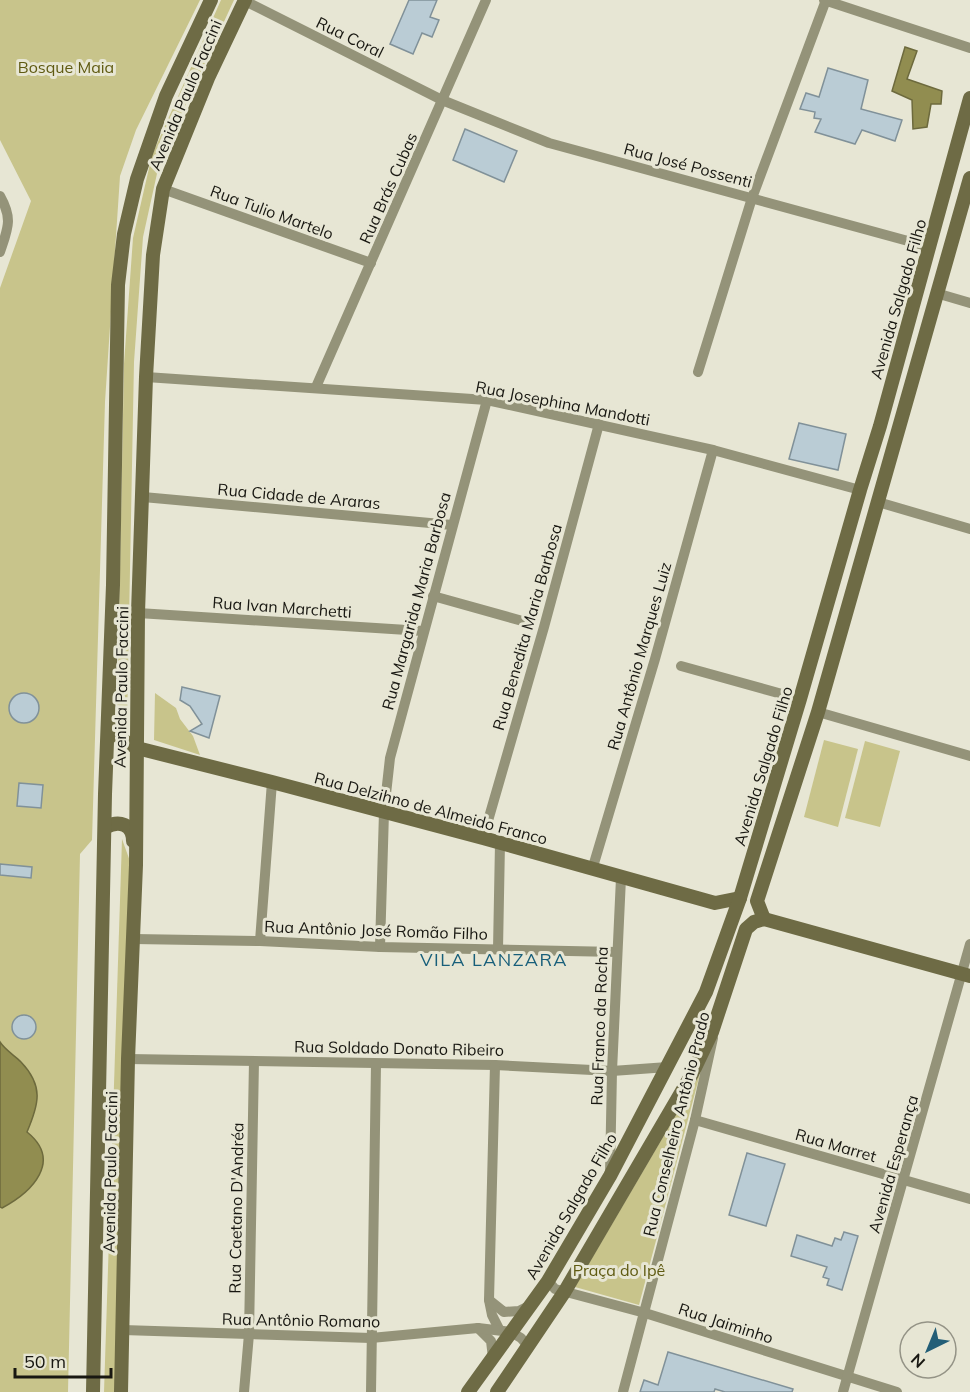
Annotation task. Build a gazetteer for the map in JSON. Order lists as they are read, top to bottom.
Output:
{
  "streets": {
    "main road": ["Avenida Paulo Faccini", "Avenida Salgado Filho", "Rua Delzihno de Almeido Franco"],
    "street": [
      "Rua Coral",
      "Rua José Possenti",
      "Rua Brás Cubas",
      "Rua Tulio Martelo",
      "Rua Josephina Mandotti",
      "Rua Cidade de Araras",
      "Rua Margarida Maria Barbosa",
      "Rua Ivan Marchetti",
      "Rua Benedita Maria Barbosa",
      "Rua Antônio Marques Luiz",
      "Rua Antônio José Romão Filho",
      "Rua Franco da Rocha",
      "Rua Soldado Donato Ribeiro",
      "Rua Conselheiro Antônio Prado",
      "Rua Marret",
      "Avenida Esperança",
      "Rua Caetano D'Andréa",
      "Rua Antônio Romano",
      "Rua Jaiminho"
    ]
  },
  "crossings": [
    ["Rua Coral", "Avenida Paulo Faccini"],
    ["Rua Coral", "Rua José Possenti"],
    ["Rua Coral", "Rua Brás Cubas"],
    ["Avenida Paulo Faccini", "Rua Tulio Martelo"],
    ["Avenida Paulo Faccini", "Rua Josephina Mandotti"],
    ["Avenida Paulo Faccini", "Rua Cidade de Araras"],
    ["Avenida Paulo Faccini", "Rua Ivan Marchetti"],
    ["Avenida Paulo Faccini", "Rua Delzihno de Almeido Franco"],
    ["Avenida Paulo Faccini", "Rua Antônio José Romão Filho"],
    ["Avenida Paulo Faccini", "Rua Soldado Donato Ribeiro"],
    ["Avenida Paulo Faccini", "Rua Antônio Romano"],
    ["Rua José Possenti", "Rua Brás Cubas"],
    ["Rua José Possenti", "Avenida Salgado Filho"],
    ["Rua Brás Cubas", "Rua Tulio Martelo"],
    ["Rua Brás Cubas", "Rua Josephina Mandotti"],
    ["Avenida Salgado Filho", "Rua Josephina Mandotti"],
    ["Avenida Salgado Filho", "Rua Delzihno de Almeido Franco"],
    ["Avenida Salgado Filho", "Rua Franco da Rocha"],
    ["Avenida Salgado Filho", "Rua Soldado Donato Ribeiro"],
    ["Avenida Salgado Filho", "Rua Antônio Romano"],
    ["Avenida Salgado Filho", "Rua Jaiminho"],
    ["Rua Josephina Mandotti", "Rua Margarida Maria Barbosa"],
    ["Rua Josephina Mandotti", "Rua Benedita Maria Barbosa"],
    ["Rua Josephina Mandotti", "Rua Antônio Marques Luiz"],
    ["Rua Cidade de Araras", "Rua Margarida Maria Barbosa"],
    ["Rua Margarida Maria Barbosa", "Rua Ivan Marchetti"],
    ["Rua Margarida Maria Barbosa", "Rua Delzihno de Almeido Franco"],
    ["Rua Margarida Maria Barbosa", "Rua Antônio José Romão Filho"],
    ["Rua Benedita Maria Barbosa", "Rua Delzihno de Almeido Franco"],
    ["Rua Antônio Marques Luiz", "Rua Delzihno de Almeido Franco"],
    ["Rua Delzihno de Almeido Franco", "Rua Franco da Rocha"],
    ["Rua Antônio José Romão Filho", "Rua Franco da Rocha"],
    ["Rua Franco da Rocha", "Rua Soldado Donato Ribeiro"],
    ["Rua Soldado Donato Ribeiro", "Rua Caetano D'Andréa"],
    ["Rua Conselheiro Antônio Prado", "Rua Marret"],
    ["Rua Conselheiro Antônio Prado", "Rua Jaiminho"],
    ["Rua Marret", "Avenida Esperança"],
    ["Avenida Esperança", "Rua Jaiminho"],
    ["Rua Caetano D'Andréa", "Rua Antônio Romano"]
  ],
  "districts": ["VILA LANZARA"],
  "parks": ["Bosque Maia", "Praça do Ipê"],
  "scale_bar": "50 m",
  "north": "bottom left"
}
